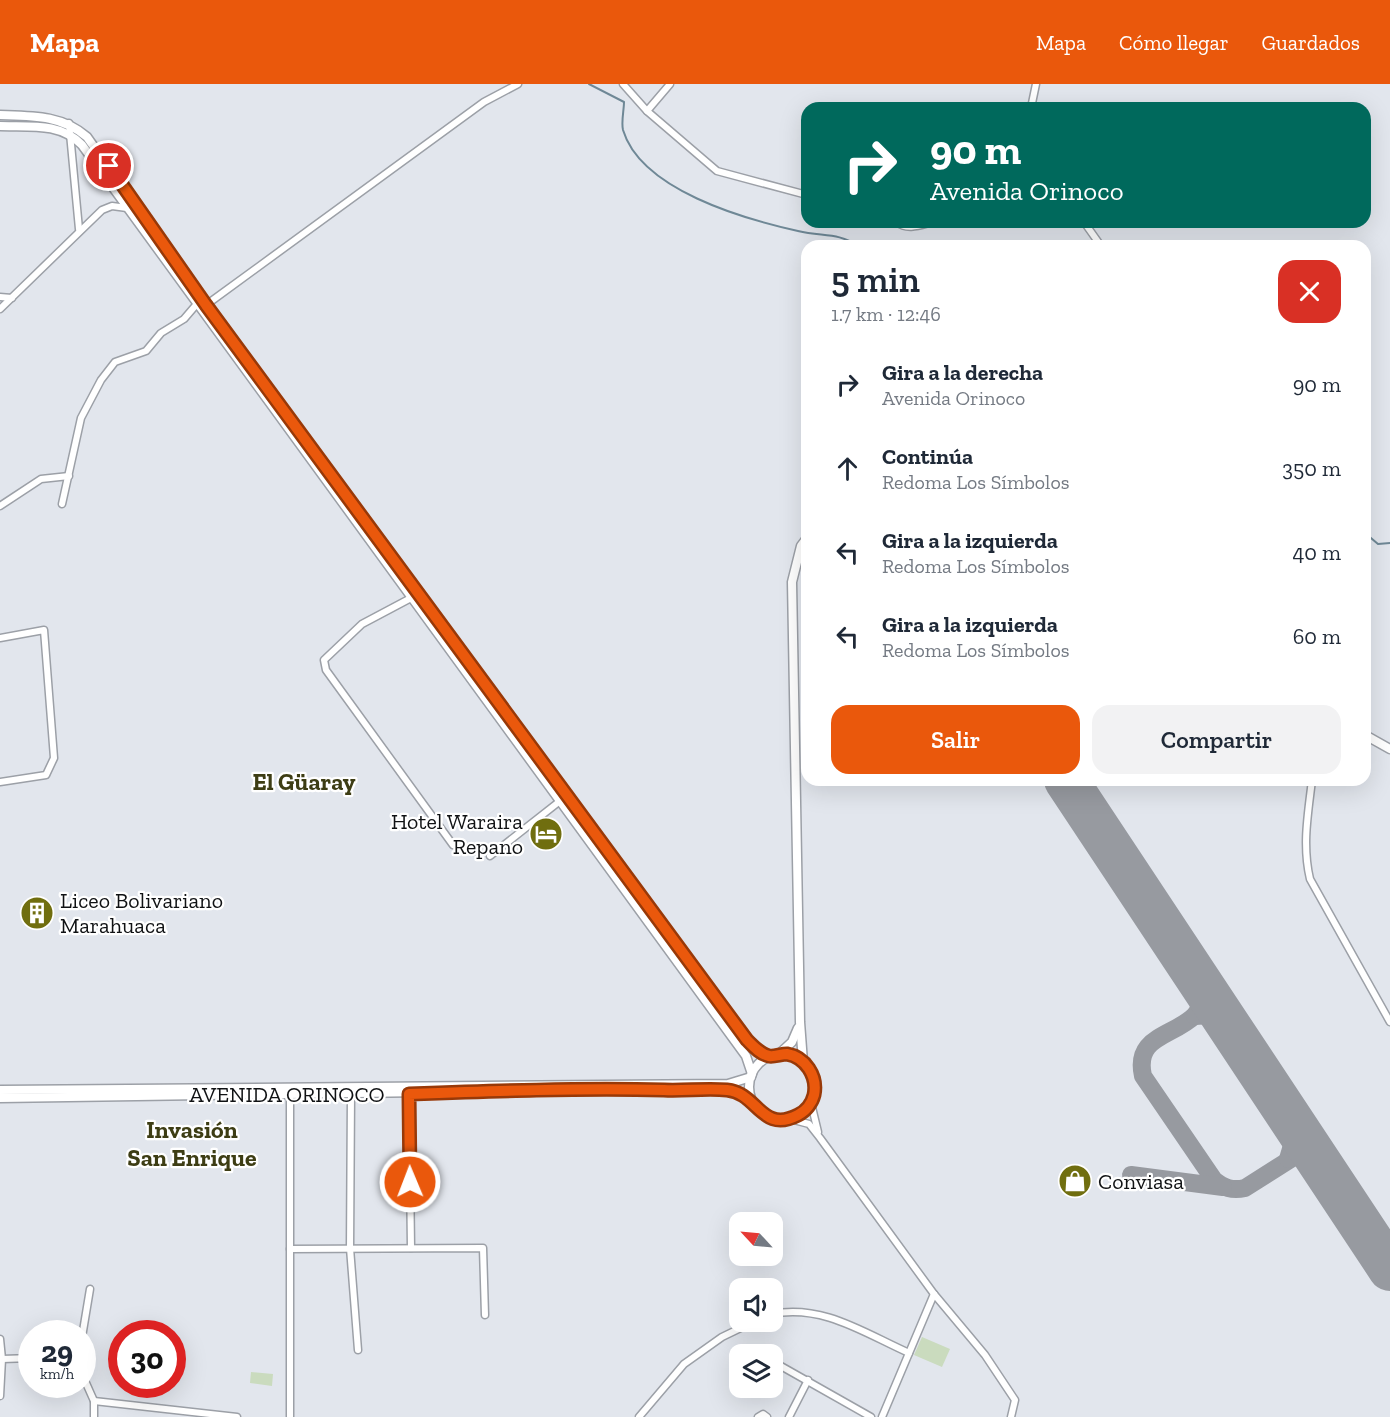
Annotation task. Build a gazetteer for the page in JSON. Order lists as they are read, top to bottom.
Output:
{
  "streets": {
    "street": ["AVENIDA ORINOCO"]
  },
  "districts": ["El Güaray", "Invasión San Enrique"],
  "places": {
    "hotel": ["Hotel Waraira Repano"],
    "building": ["Liceo Bolivariano Marahuaca"],
    "shop": ["Conviasa"]
  },
  "north": "top left",
  "page": {
    "header": "Mapa",
    "nav": ["Mapa", "Cómo llegar", "Guardados"],
    "turn": ["90 m", "Avenida Orinoco"],
    "heading": ["5 min", "1.7 km · 12:46"],
    "list": [
      {
        "name": "Gira a la derecha",
        "note": "Avenida Orinoco",
        "value": "90 m"
      },
      {
        "name": "Continúa",
        "note": "Redoma Los Símbolos",
        "value": "350 m"
      },
      {
        "name": "Gira a la izquierda",
        "note": "Redoma Los Símbolos",
        "value": "40 m"
      },
      {
        "name": "Gira a la izquierda",
        "note": "Redoma Los Símbolos",
        "value": "60 m"
      }
    ],
    "buttons": ["Salir", "Compartir"],
    "speed": "29 km/h",
    "limit": "30"
  }
}
